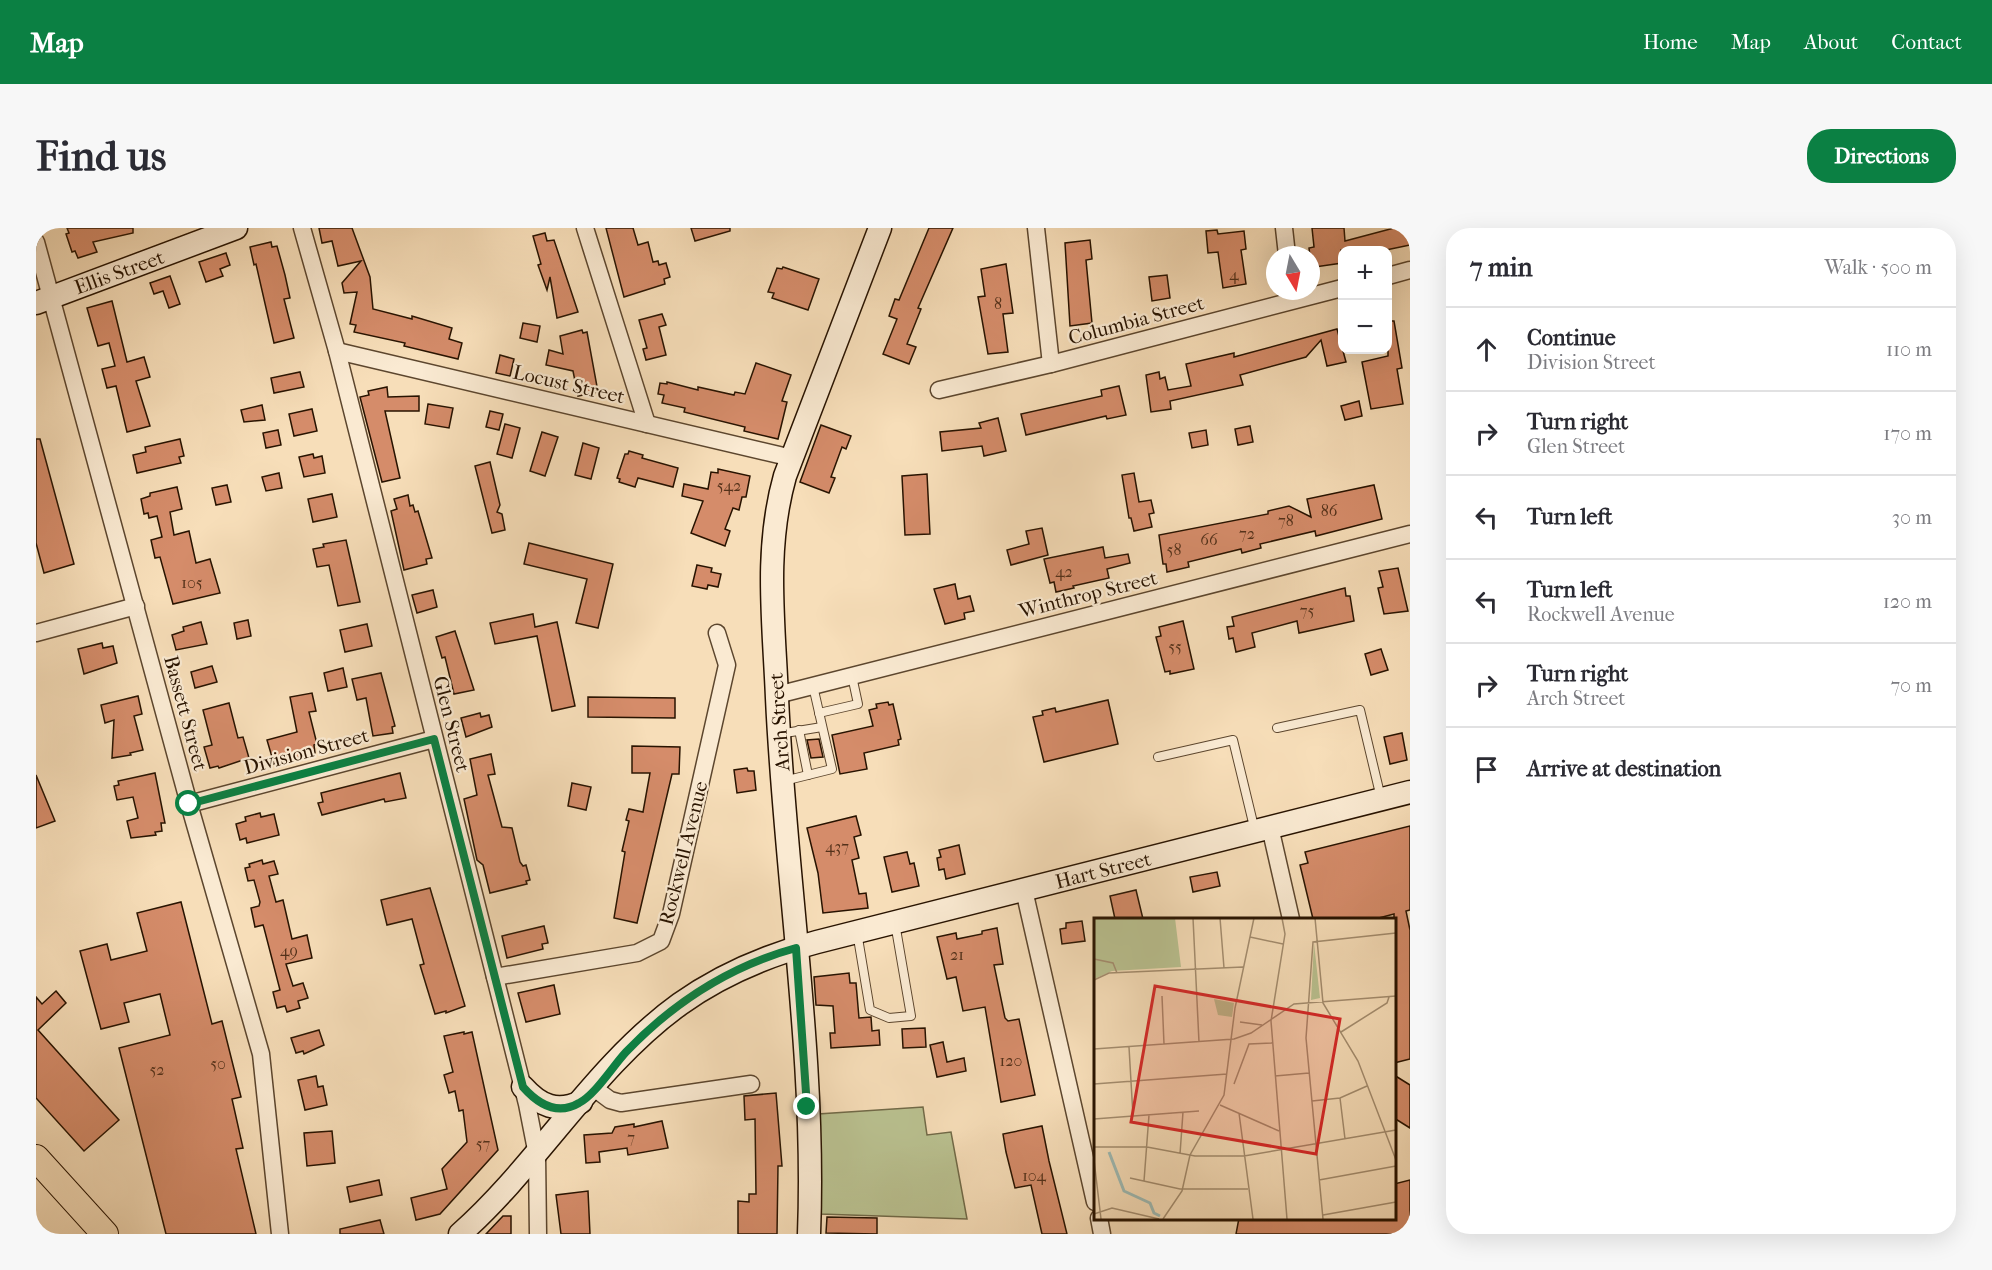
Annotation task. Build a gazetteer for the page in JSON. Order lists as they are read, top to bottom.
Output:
{
  "streets": {
    "street": [
      "Ellis Street",
      "Columbia Street",
      "Locust Street",
      "Winthrop Street",
      "Bassett Street",
      "Arch Street",
      "Glen Street",
      "Division Street",
      "Rockwell Avenue",
      "Hart Street"
    ]
  },
  "crossings": [
    ["Ellis Street", "Bassett Street"],
    ["Locust Street", "Arch Street"],
    ["Locust Street", "Glen Street"],
    ["Winthrop Street", "Arch Street"],
    ["Bassett Street", "Division Street"],
    ["Arch Street", "Hart Street"],
    ["Glen Street", "Division Street"],
    ["Glen Street", "Rockwell Avenue"]
  ],
  "house_numbers": [
    "4",
    "8",
    "542",
    "86",
    "78",
    "72",
    "66",
    "58",
    "42",
    "105",
    "75",
    "55",
    "437",
    "49",
    "21",
    "120",
    "50",
    "52",
    "7",
    "57",
    "104"
  ],
  "north": "bottom",
  "page": {
    "header": "Map",
    "nav": [
      "Home",
      "Map",
      "About",
      "Contact"
    ],
    "buttons": "Directions",
    "title": "Find us",
    "heading": ["7 min", "Walk · 500 m"],
    "map_buttons": ["+", "−"],
    "list": [
      ["Continue", "Division Street", "110 m"],
      ["Turn right", "Glen Street", "170 m"],
      ["Turn left", "30 m"],
      ["Turn left", "Rockwell Avenue", "120 m"],
      ["Turn right", "Arch Street", "70 m"],
      "Arrive at destination"
    ]
  }
}
